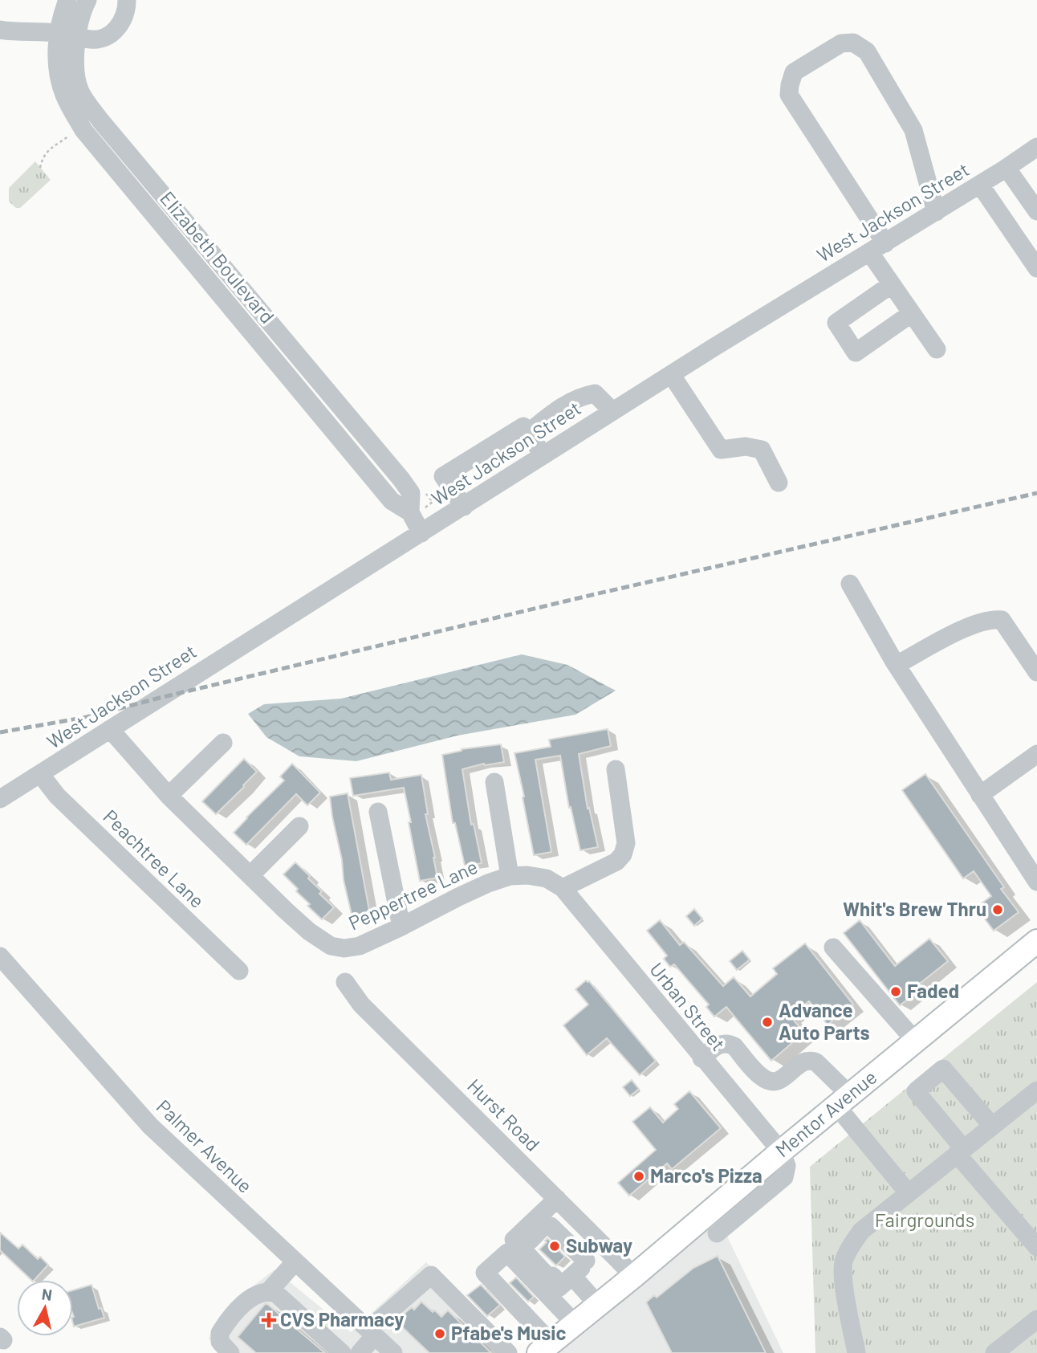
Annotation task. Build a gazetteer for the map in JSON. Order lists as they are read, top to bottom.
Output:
{
  "streets": {
    "main road": ["Mentor Avenue"],
    "street": [
      "West Jackson Street",
      "Elizabeth Boulevard",
      "Peachtree Lane",
      "Peppertree Lane",
      "Urban Street",
      "Hurst Road",
      "Palmer Avenue"
    ]
  },
  "crossings": [
    ["West Jackson Street", "Elizabeth Boulevard"],
    ["West Jackson Street", "Peachtree Lane"],
    ["West Jackson Street", "Peppertree Lane"],
    ["Peppertree Lane", "Urban Street"],
    ["Urban Street", "Mentor Avenue"],
    ["Mentor Avenue", "Hurst Road"]
  ],
  "parks": ["Fairgrounds"],
  "places": {
    "other": [
      "Whit's Brew Thru",
      "Faded",
      "Advance Auto Parts",
      "Marco's Pizza",
      "Subway",
      "Pfabe's Music"
    ],
    "health": ["CVS Pharmacy"]
  },
  "north": "top"
}
